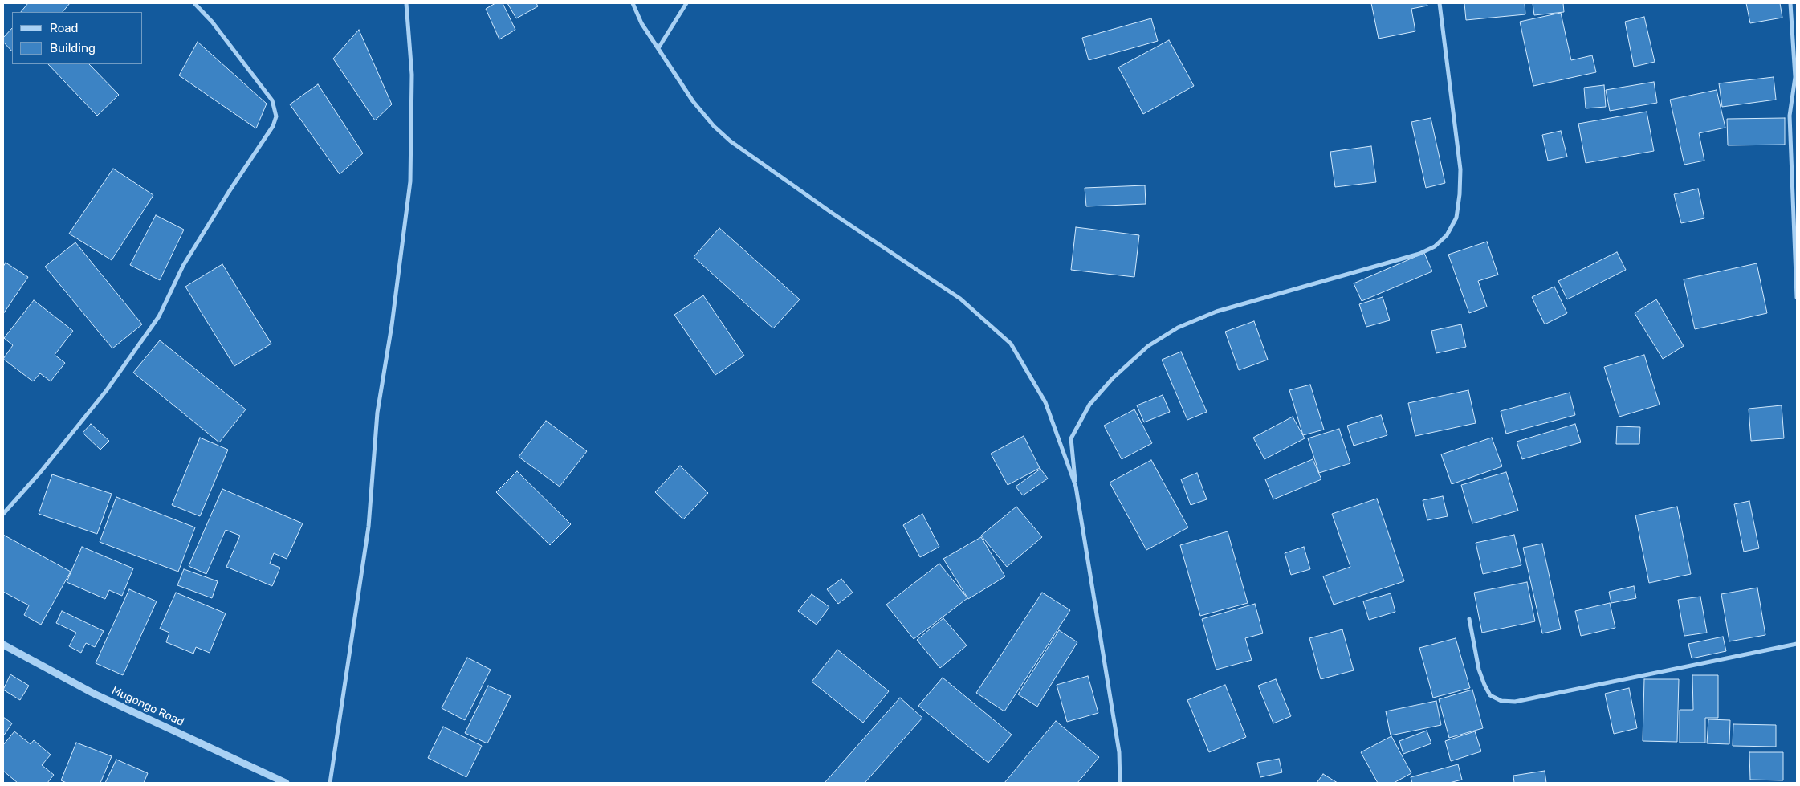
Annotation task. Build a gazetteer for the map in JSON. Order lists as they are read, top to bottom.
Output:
{
  "streets": {
    "street": ["Mugongo Road"]
  },
  "legend": ["Road", "Building"]
}
